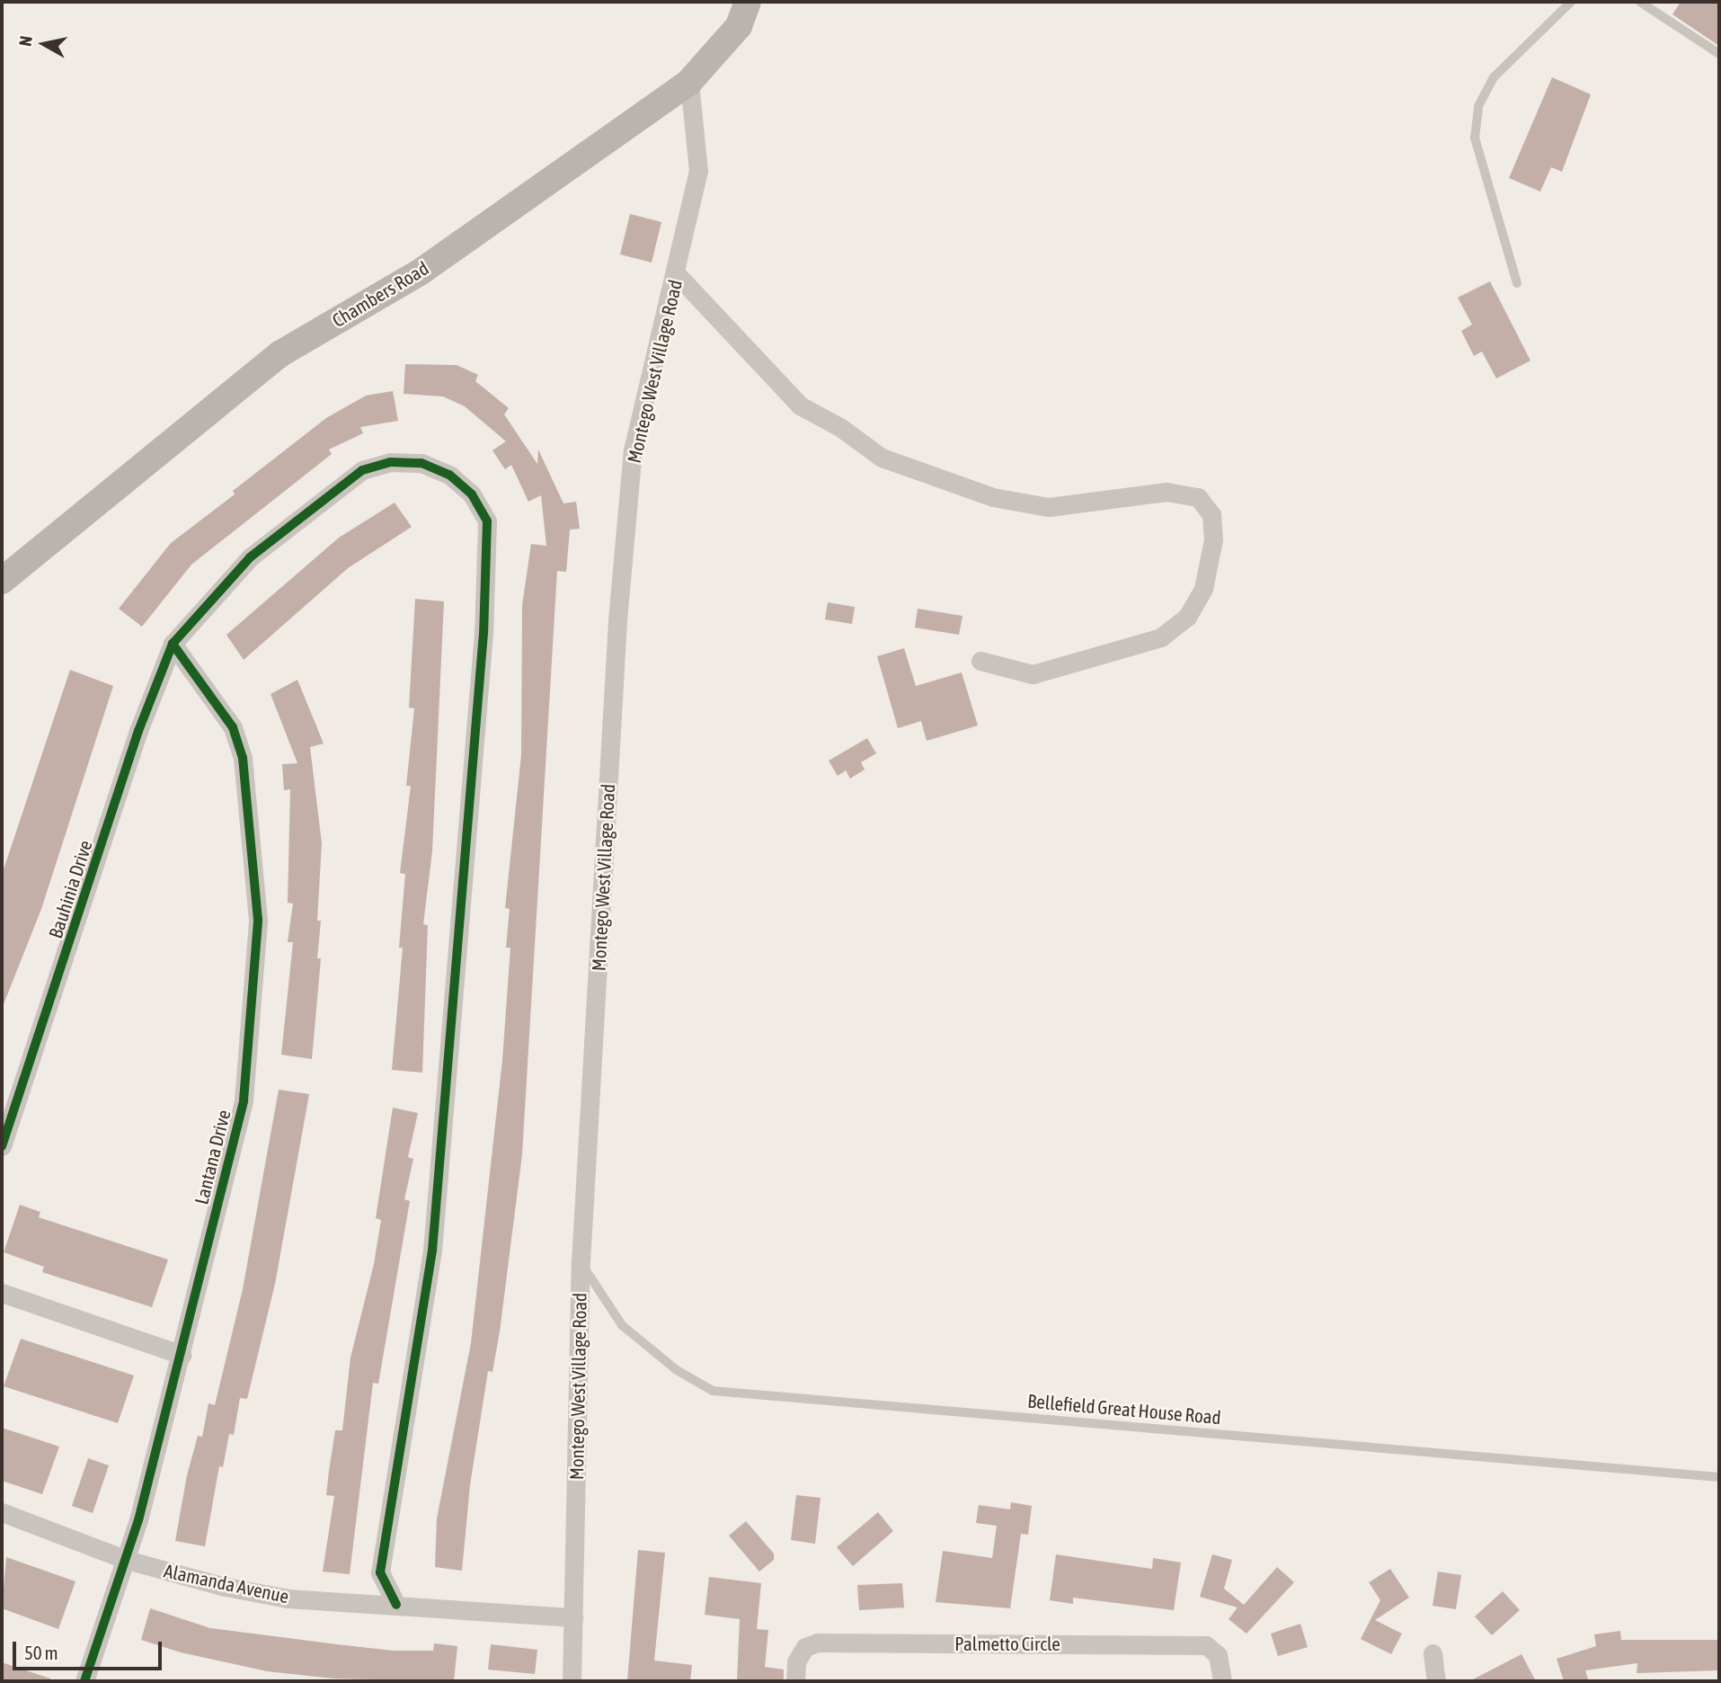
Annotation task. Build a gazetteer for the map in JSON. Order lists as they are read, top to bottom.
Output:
{
  "streets": {
    "street": [
      "Chambers Road",
      "Montego West Village Road",
      "Bauhinia Drive",
      "Lantana Drive",
      "Alamanda Avenue",
      "Palmetto Circle"
    ],
    "lane": ["Bellefield Great House Road"]
  },
  "crossings": [
    ["Chambers Road", "Montego West Village Road"],
    ["Montego West Village Road", "Bellefield Great House Road"],
    ["Montego West Village Road", "Alamanda Avenue"],
    ["Bauhinia Drive", "Lantana Drive"],
    ["Lantana Drive", "Alamanda Avenue"]
  ],
  "scale_bar": "50 m",
  "north": "left"
}
